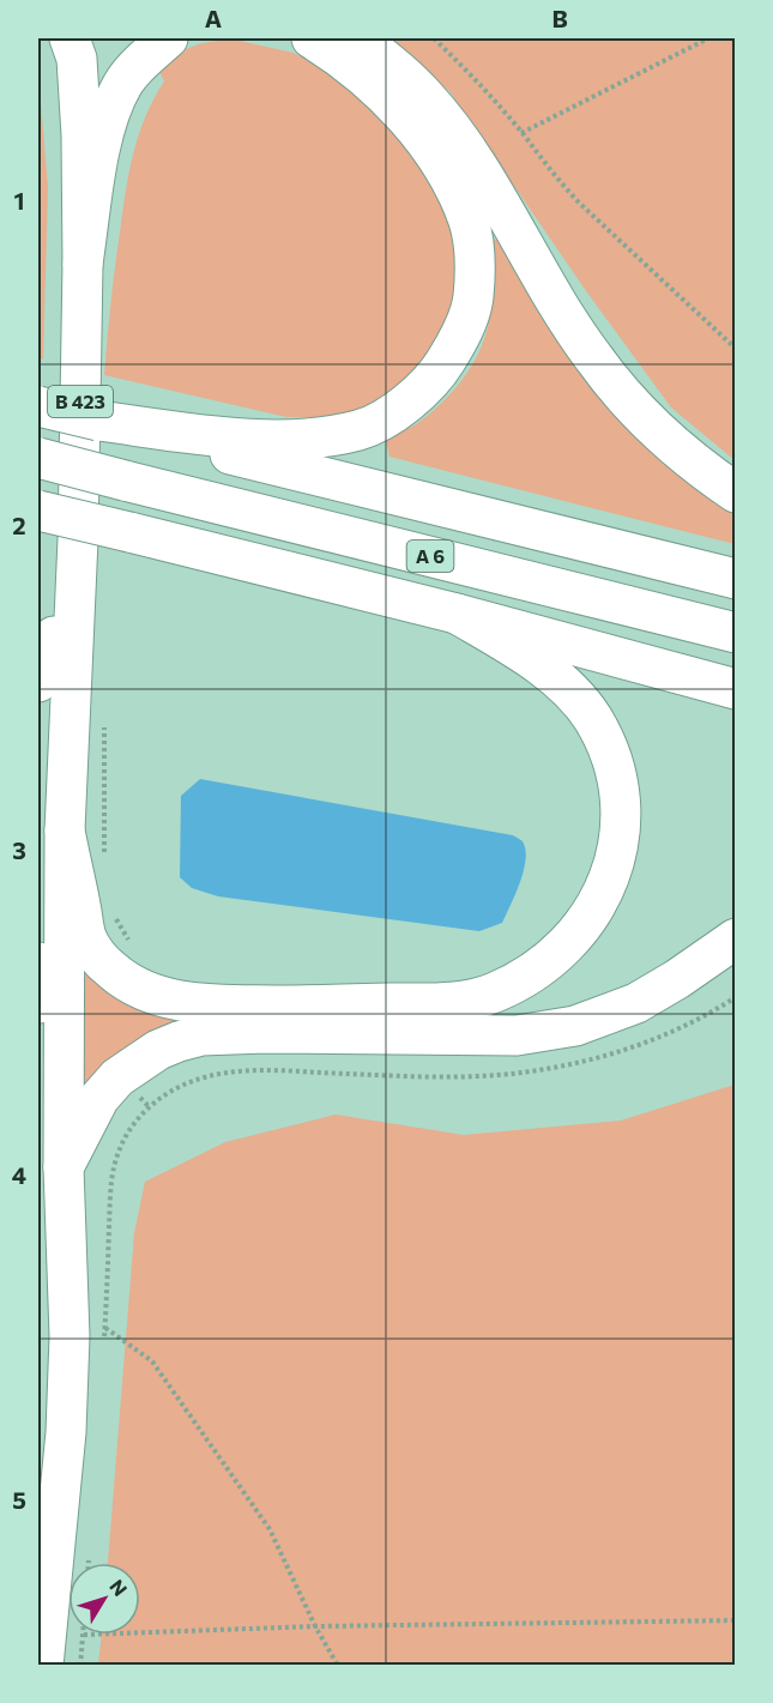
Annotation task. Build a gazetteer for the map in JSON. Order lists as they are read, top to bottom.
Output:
{
  "streets": {
    "main road": ["B 423", "A 6"]
  },
  "north": "top right",
  "grid": {
    "columns": ["A", "B"],
    "rows": [
      "1",
      "2",
      "3",
      "4",
      "5"
    ]
  }
}
